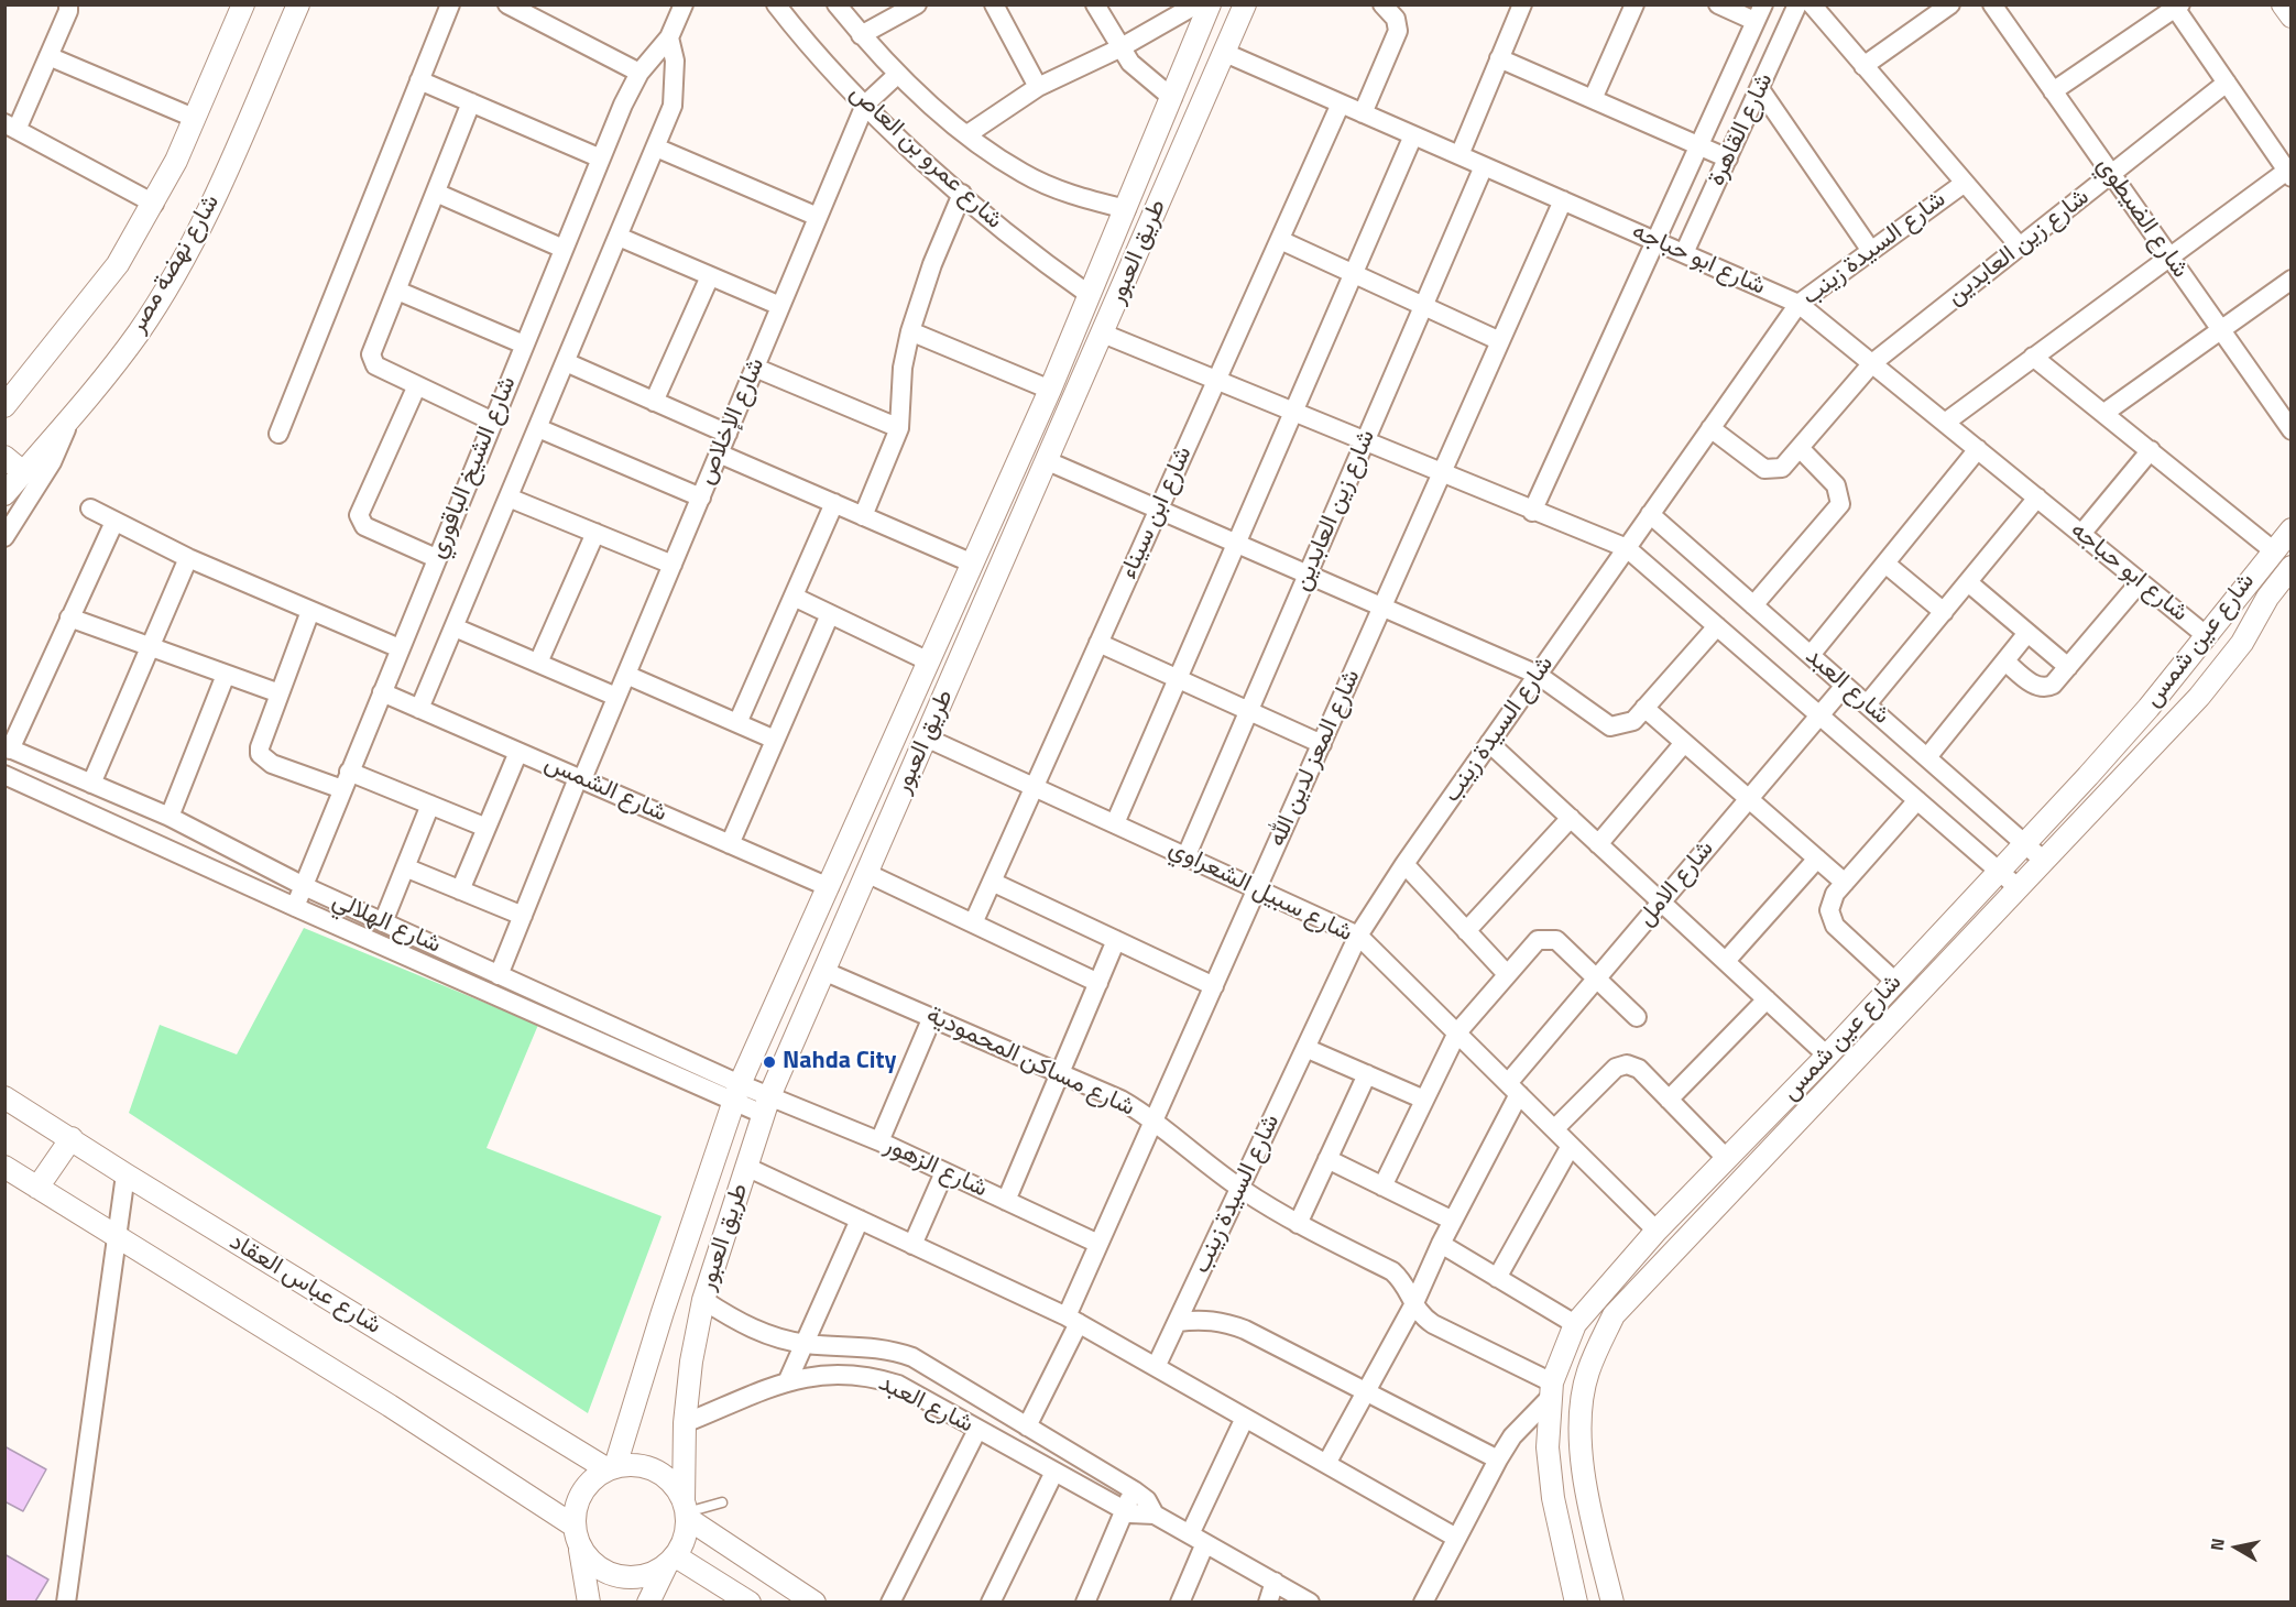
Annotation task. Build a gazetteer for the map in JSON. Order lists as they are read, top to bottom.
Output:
{
  "streets": {
    "street": [
      "شارع القاهرة",
      "شارع عمرو بن العاص",
      "شارع الضيطوي",
      "شارع زين العابدين",
      "شارع السيدة زينب",
      "طريق العبور",
      "شارع ابو حباجه",
      "شارع نهضة مصر",
      "شارع الإخلاص",
      "شارع الشيخ الباقوري",
      "شارع ابن سيناء",
      "شارع عين شمس",
      "شارع العبد",
      "شارع المعز لدين الله",
      "شارع الشمس",
      "شارع الامل",
      "شارع سبيل الشعراوي",
      "شارع الهلالي",
      "شارع مساكن المحمودية",
      "شارع الزهور",
      "شارع عباس العقاد"
    ]
  },
  "crossings": [
    ["شارع القاهرة", "شارع ابو حباجه"],
    ["شارع القاهرة", "شارع العبد"],
    ["شارع عمرو بن العاص", "طريق العبور"],
    ["شارع عمرو بن العاص", "شارع الإخلاص"],
    ["شارع الضيطوي", "شارع زين العابدين"],
    ["شارع زين العابدين", "شارع السيدة زينب"],
    ["شارع زين العابدين", "شارع ابو حباجه"],
    ["شارع زين العابدين", "شارع العبد"],
    ["شارع زين العابدين", "شارع سبيل الشعراوي"],
    ["شارع السيدة زينب", "شارع ابو حباجه"],
    ["شارع السيدة زينب", "شارع العبد"],
    ["شارع السيدة زينب", "شارع سبيل الشعراوي"],
    ["شارع السيدة زينب", "شارع مساكن المحمودية"],
    ["طريق العبور", "شارع ابو حباجه"],
    ["طريق العبور", "شارع العبد"],
    ["طريق العبور", "شارع الشمس"],
    ["طريق العبور", "شارع سبيل الشعراوي"],
    ["طريق العبور", "شارع الهلالي"],
    ["طريق العبور", "شارع مساكن المحمودية"],
    ["طريق العبور", "شارع الزهور"],
    ["طريق العبور", "شارع عباس العقاد"],
    ["شارع ابو حباجه", "شارع ابن سيناء"],
    ["شارع ابو حباجه", "شارع عين شمس"],
    ["شارع ابو حباجه", "شارع المعز لدين الله"],
    ["شارع الإخلاص", "شارع الشمس"],
    ["شارع الإخلاص", "شارع الهلالي"],
    ["شارع الشيخ الباقوري", "شارع الشمس"],
    ["شارع الشيخ الباقوري", "شارع الهلالي"],
    ["شارع ابن سيناء", "شارع العبد"],
    ["شارع ابن سيناء", "شارع سبيل الشعراوي"],
    ["شارع عين شمس", "شارع العبد"],
    ["شارع عين شمس", "شارع سبيل الشعراوي"],
    ["شارع عين شمس", "شارع مساكن المحمودية"],
    ["شارع العبد", "شارع المعز لدين الله"],
    ["شارع العبد", "شارع الامل"],
    ["شارع المعز لدين الله", "شارع سبيل الشعراوي"],
    ["شارع المعز لدين الله", "شارع مساكن المحمودية"],
    ["شارع المعز لدين الله", "شارع الزهور"],
    ["شارع الامل", "شارع سبيل الشعراوي"],
    ["شارع الامل", "شارع مساكن المحمودية"],
    ["شارع الهلالي", "شارع الزهور"]
  ],
  "places": ["Nahda City"],
  "north": "left"
}
